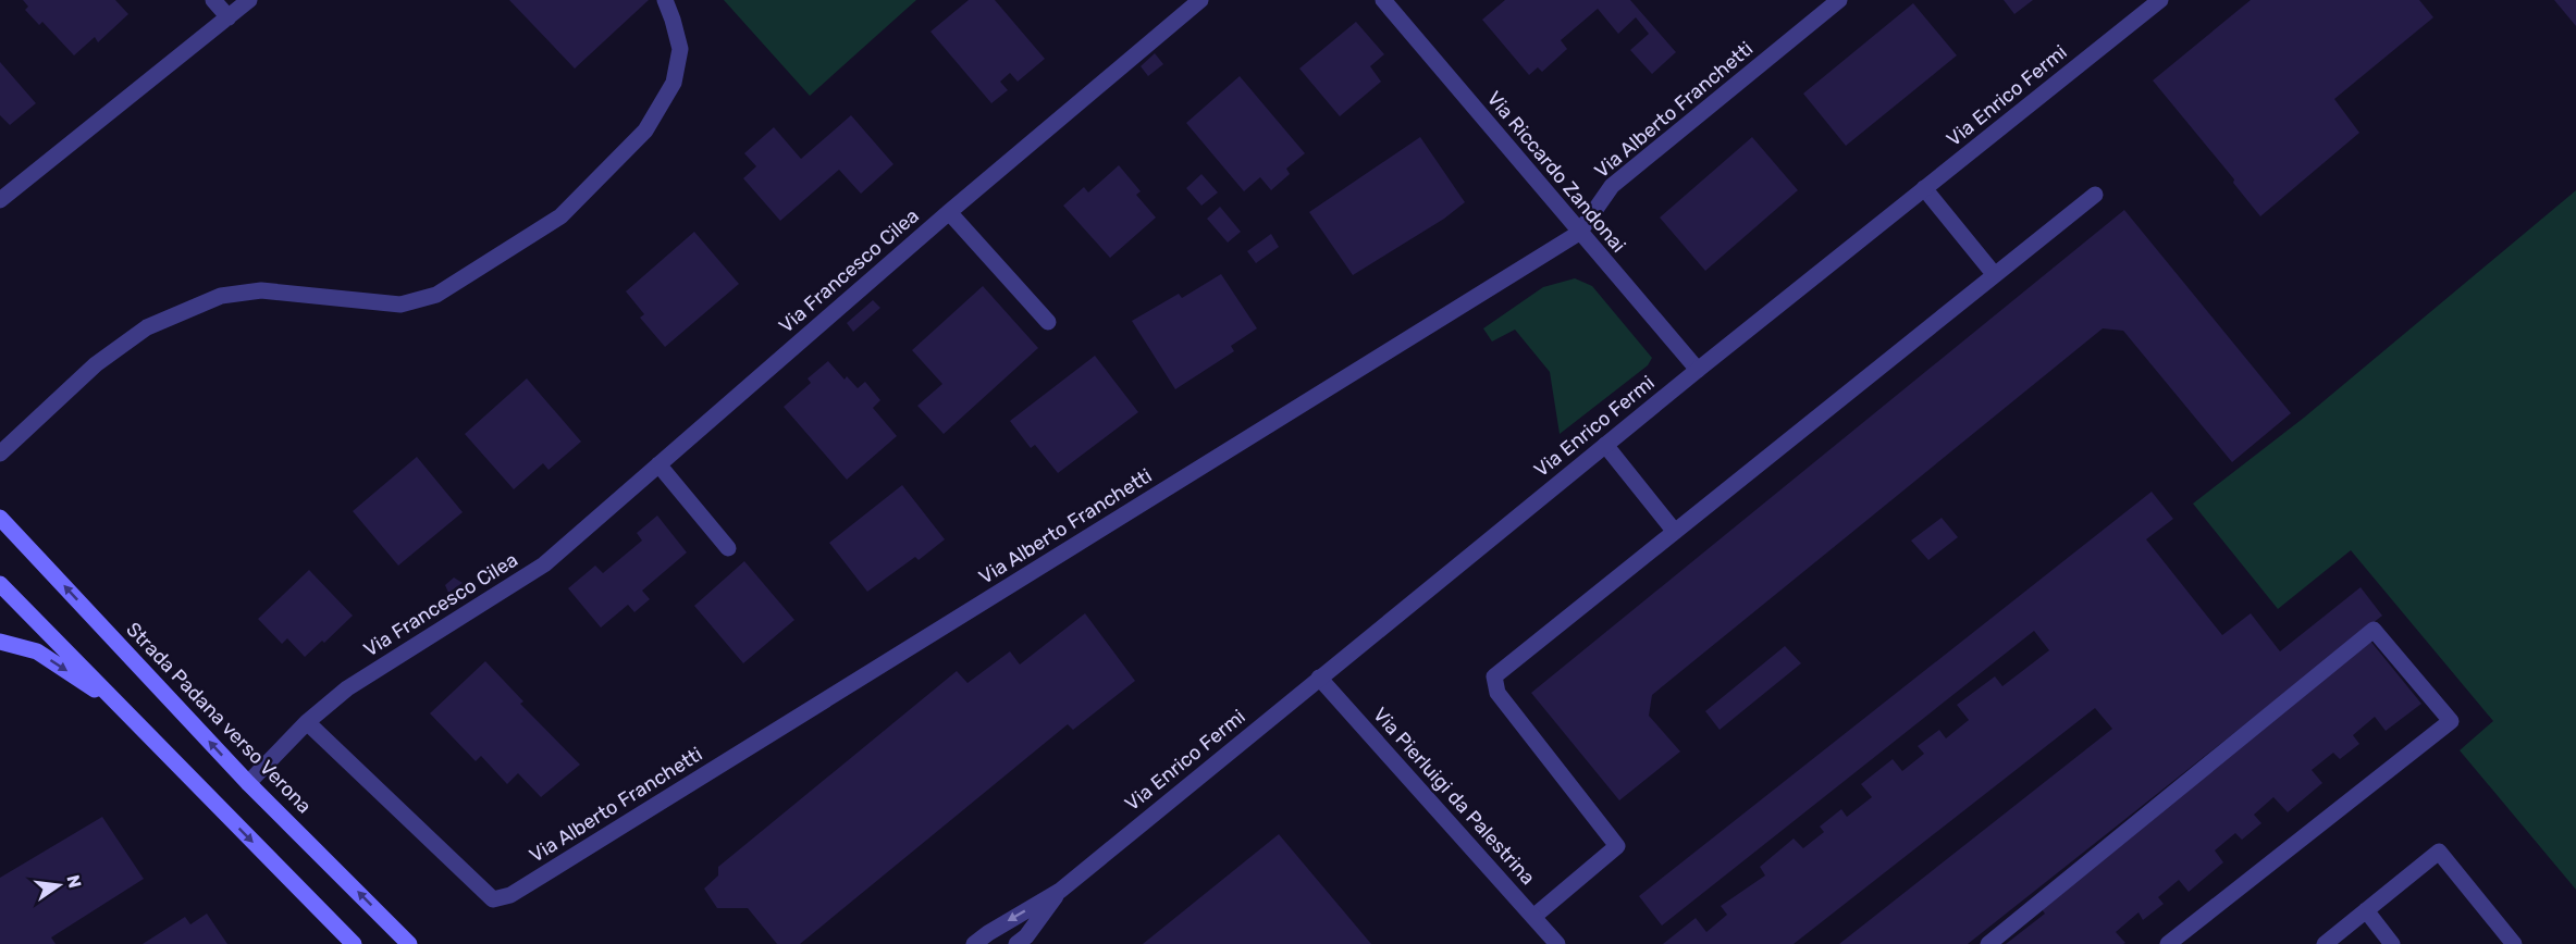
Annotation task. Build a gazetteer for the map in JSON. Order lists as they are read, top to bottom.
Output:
{
  "streets": {
    "main road": ["Strada Padana verso Verona"],
    "street": [
      "Via Enrico Fermi",
      "Via Alberto Franchetti",
      "Via Riccardo Zandonai",
      "Via Francesco Cilea",
      "Via Pierluigi da Palestrina"
    ]
  },
  "crossings": [
    ["Via Enrico Fermi", "Via Riccardo Zandonai"],
    ["Via Enrico Fermi", "Via Pierluigi da Palestrina"],
    ["Via Alberto Franchetti", "Via Riccardo Zandonai"],
    ["Via Alberto Franchetti", "Via Francesco Cilea"],
    ["Via Francesco Cilea", "Strada Padana verso Verona"]
  ],
  "north": "right"
}
